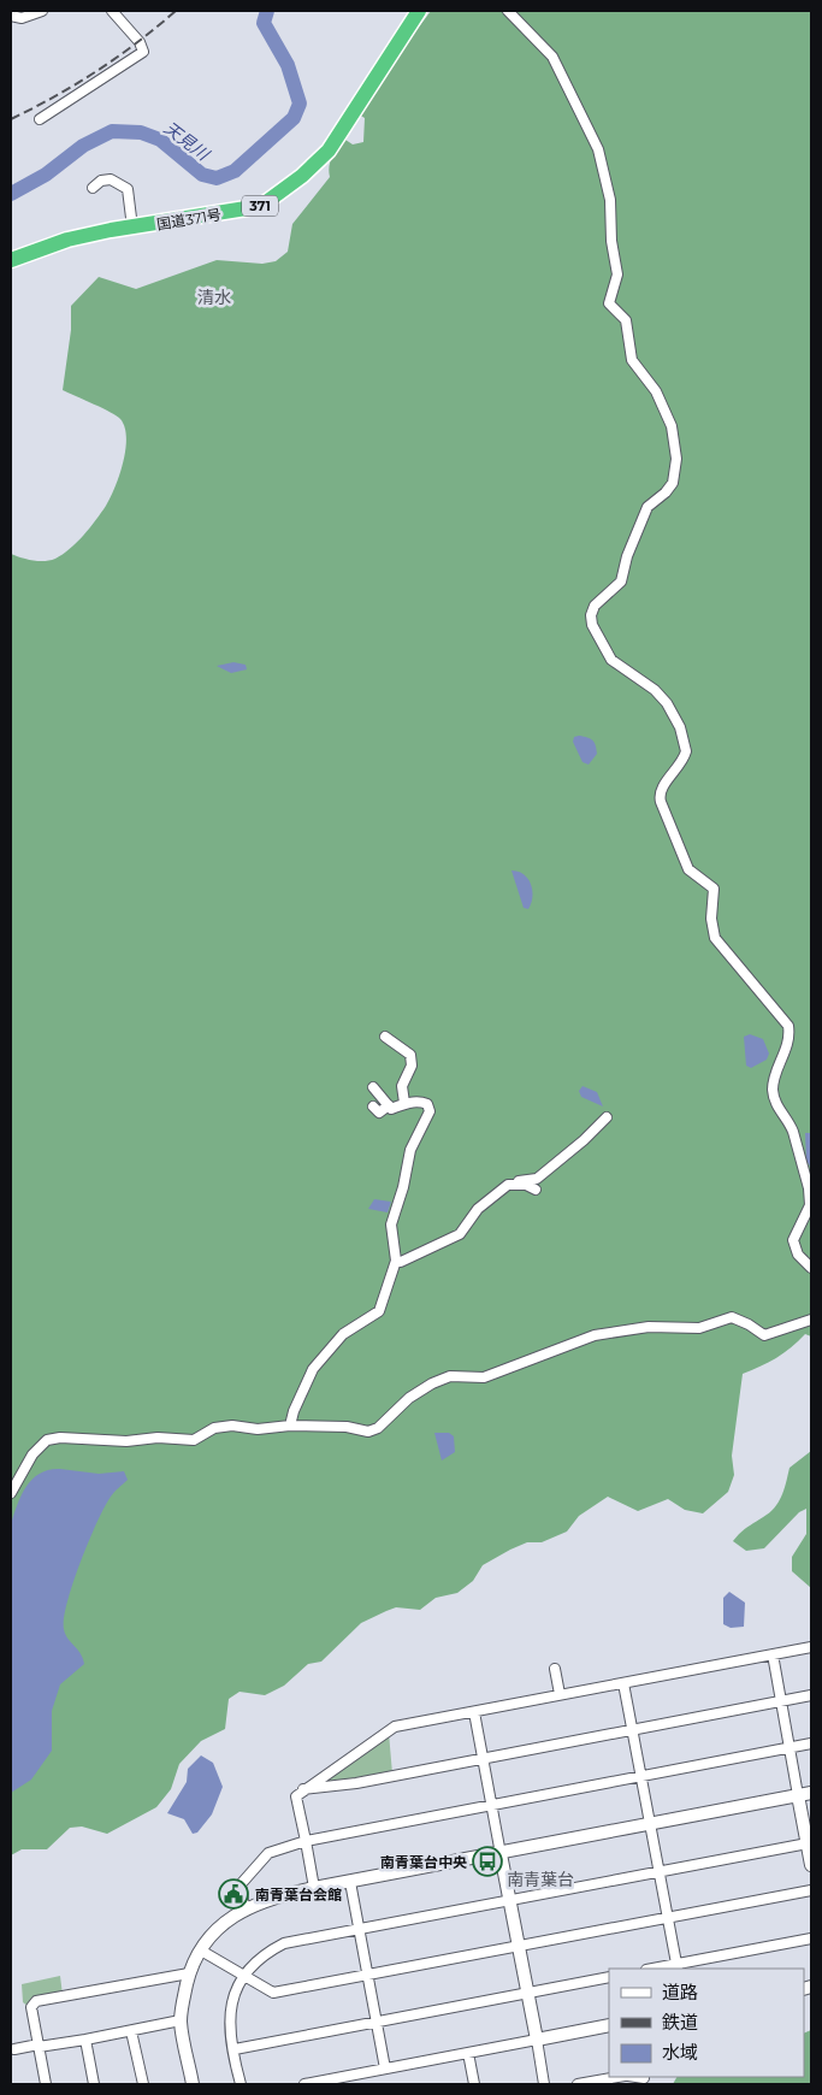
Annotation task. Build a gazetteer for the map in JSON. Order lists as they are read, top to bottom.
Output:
{
  "streets": {
    "highway": ["371", "国道371号"]
  },
  "districts": ["清水", "南青葉台"],
  "water": ["天見川"],
  "places": {
    "bus stop": ["南青葉台中央"],
    "public building": ["南青葉台会館"]
  },
  "legend": ["道路", "鉄道", "水域"]
}
